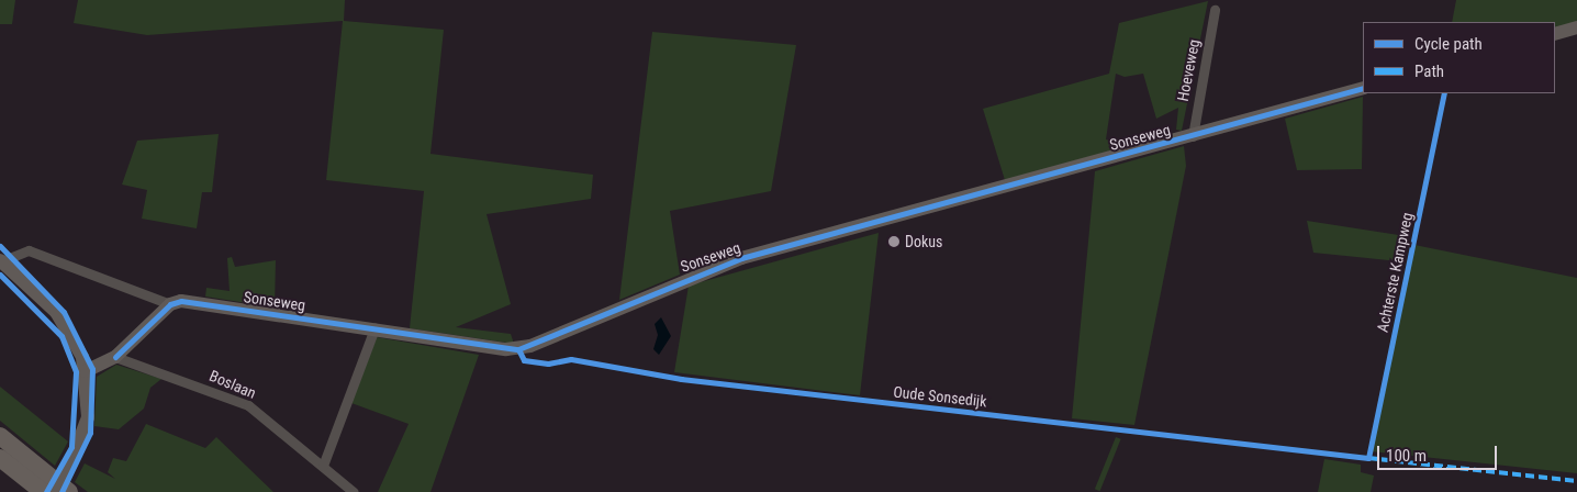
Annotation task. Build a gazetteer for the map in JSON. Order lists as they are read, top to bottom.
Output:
{
  "streets": {
    "main road": ["Sonseweg"],
    "street": ["Hoeveweg", "Boslaan"],
    "cycle path": ["Achterste Kampweg"]
  },
  "crossings": [
    ["Hoeveweg", "Sonseweg"]
  ],
  "places": ["Dokus"],
  "legend": ["Cycle path", "Path"],
  "scale_bar": "100 m"
}
